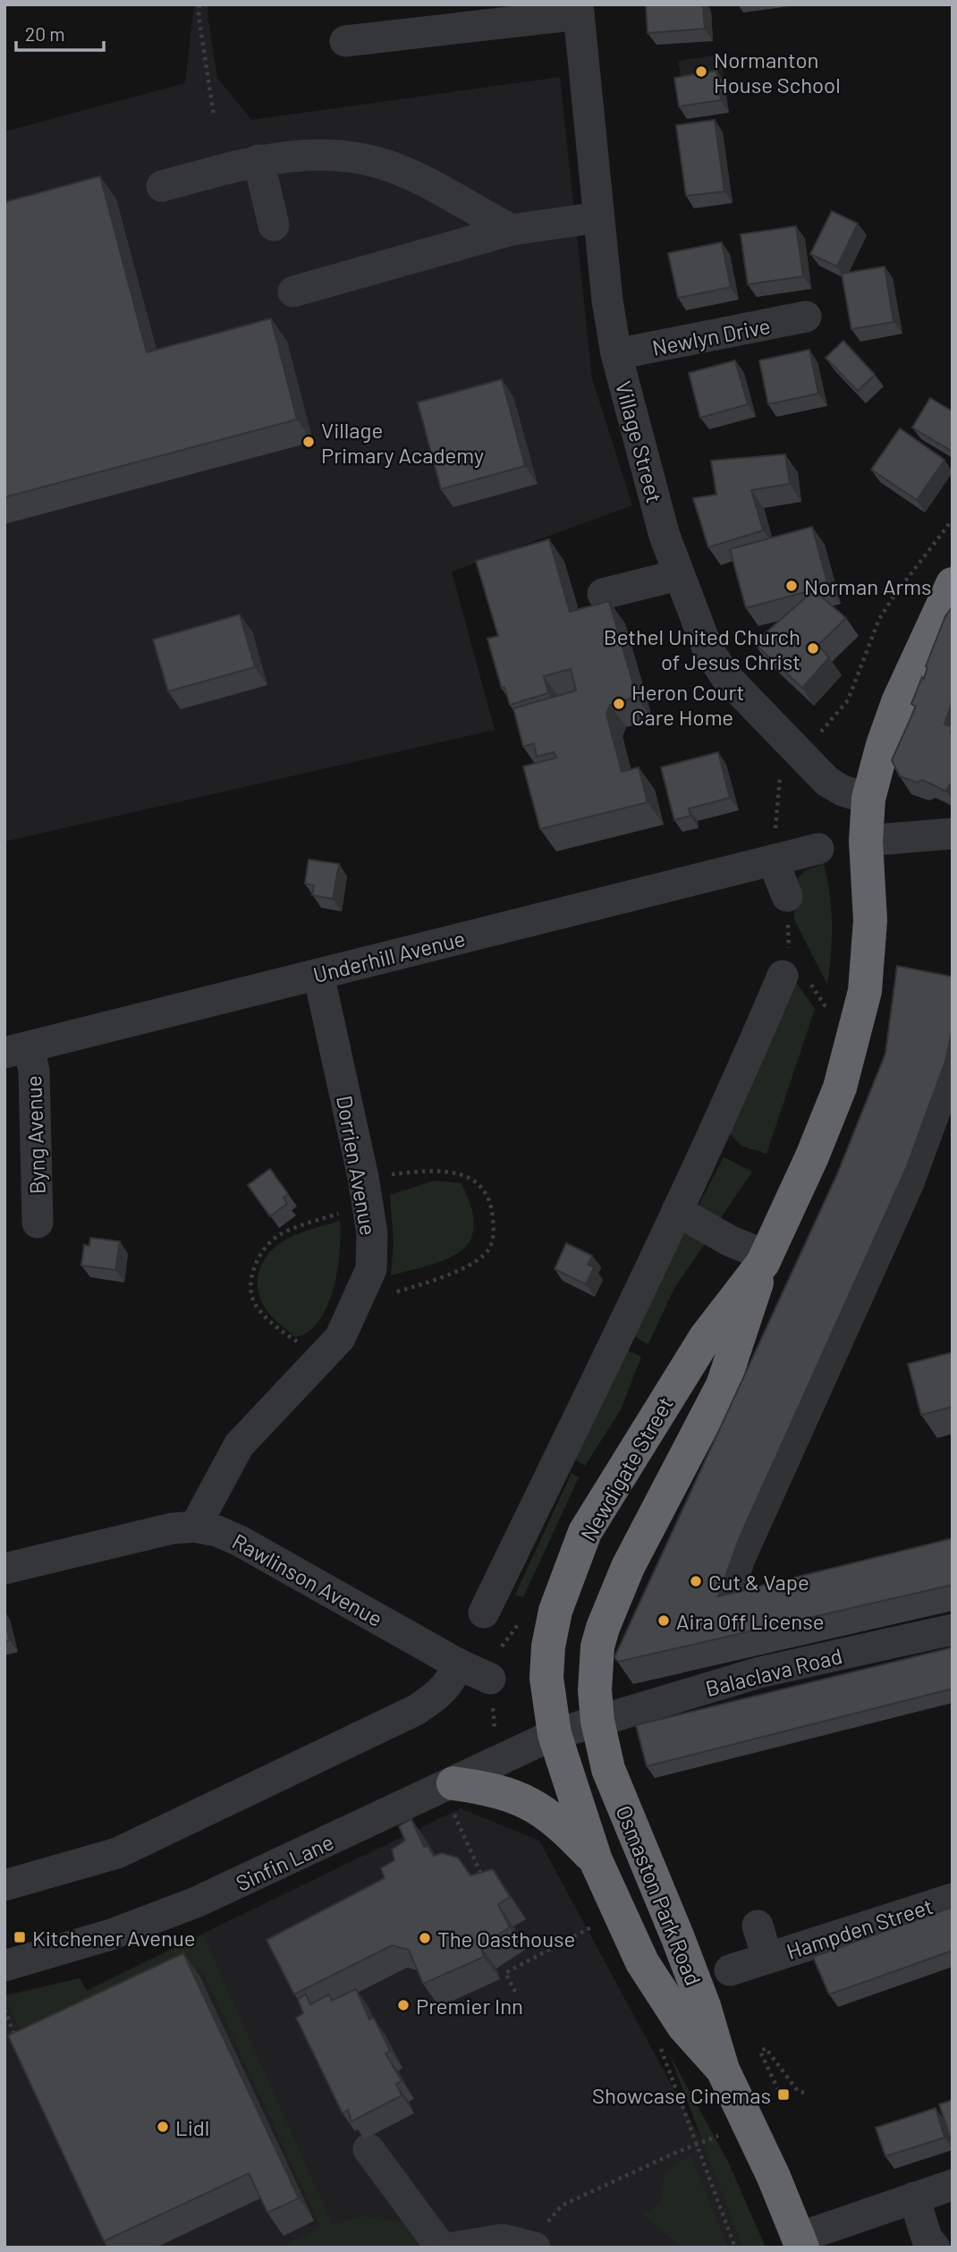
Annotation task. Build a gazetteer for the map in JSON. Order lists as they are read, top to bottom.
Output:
{
  "streets": {
    "highway": ["Newdigate Street", "Osmaston Park Road"],
    "street": [
      "Newlyn Drive",
      "Village Street",
      "Underhill Avenue",
      "Byng Avenue",
      "Dorrien Avenue",
      "Rawlinson Avenue",
      "Balaclava Road",
      "Sinfin Lane",
      "Hampden Street"
    ]
  },
  "crossings": [
    ["Newlyn Drive", "Village Street"],
    ["Village Street", "Newdigate Street"],
    ["Underhill Avenue", "Byng Avenue"],
    ["Underhill Avenue", "Dorrien Avenue"],
    ["Dorrien Avenue", "Rawlinson Avenue"],
    ["Newdigate Street", "Balaclava Road"],
    ["Newdigate Street", "Sinfin Lane"],
    ["Newdigate Street", "Osmaston Park Road"],
    ["Balaclava Road", "Sinfin Lane"],
    ["Balaclava Road", "Osmaston Park Road"],
    ["Sinfin Lane", "Osmaston Park Road"]
  ],
  "places": {
    "other": [
      "Normanton House School",
      "Village Primary Academy",
      "Norman Arms",
      "Bethel United Church of Jesus Christ",
      "Heron Court Care Home",
      "Cut & Vape",
      "Aira Off License",
      "The Oasthouse",
      "Premier Inn",
      "Lidl"
    ],
    "transit": ["Kitchener Avenue", "Showcase Cinemas"]
  },
  "scale_bar": "20 m"
}
